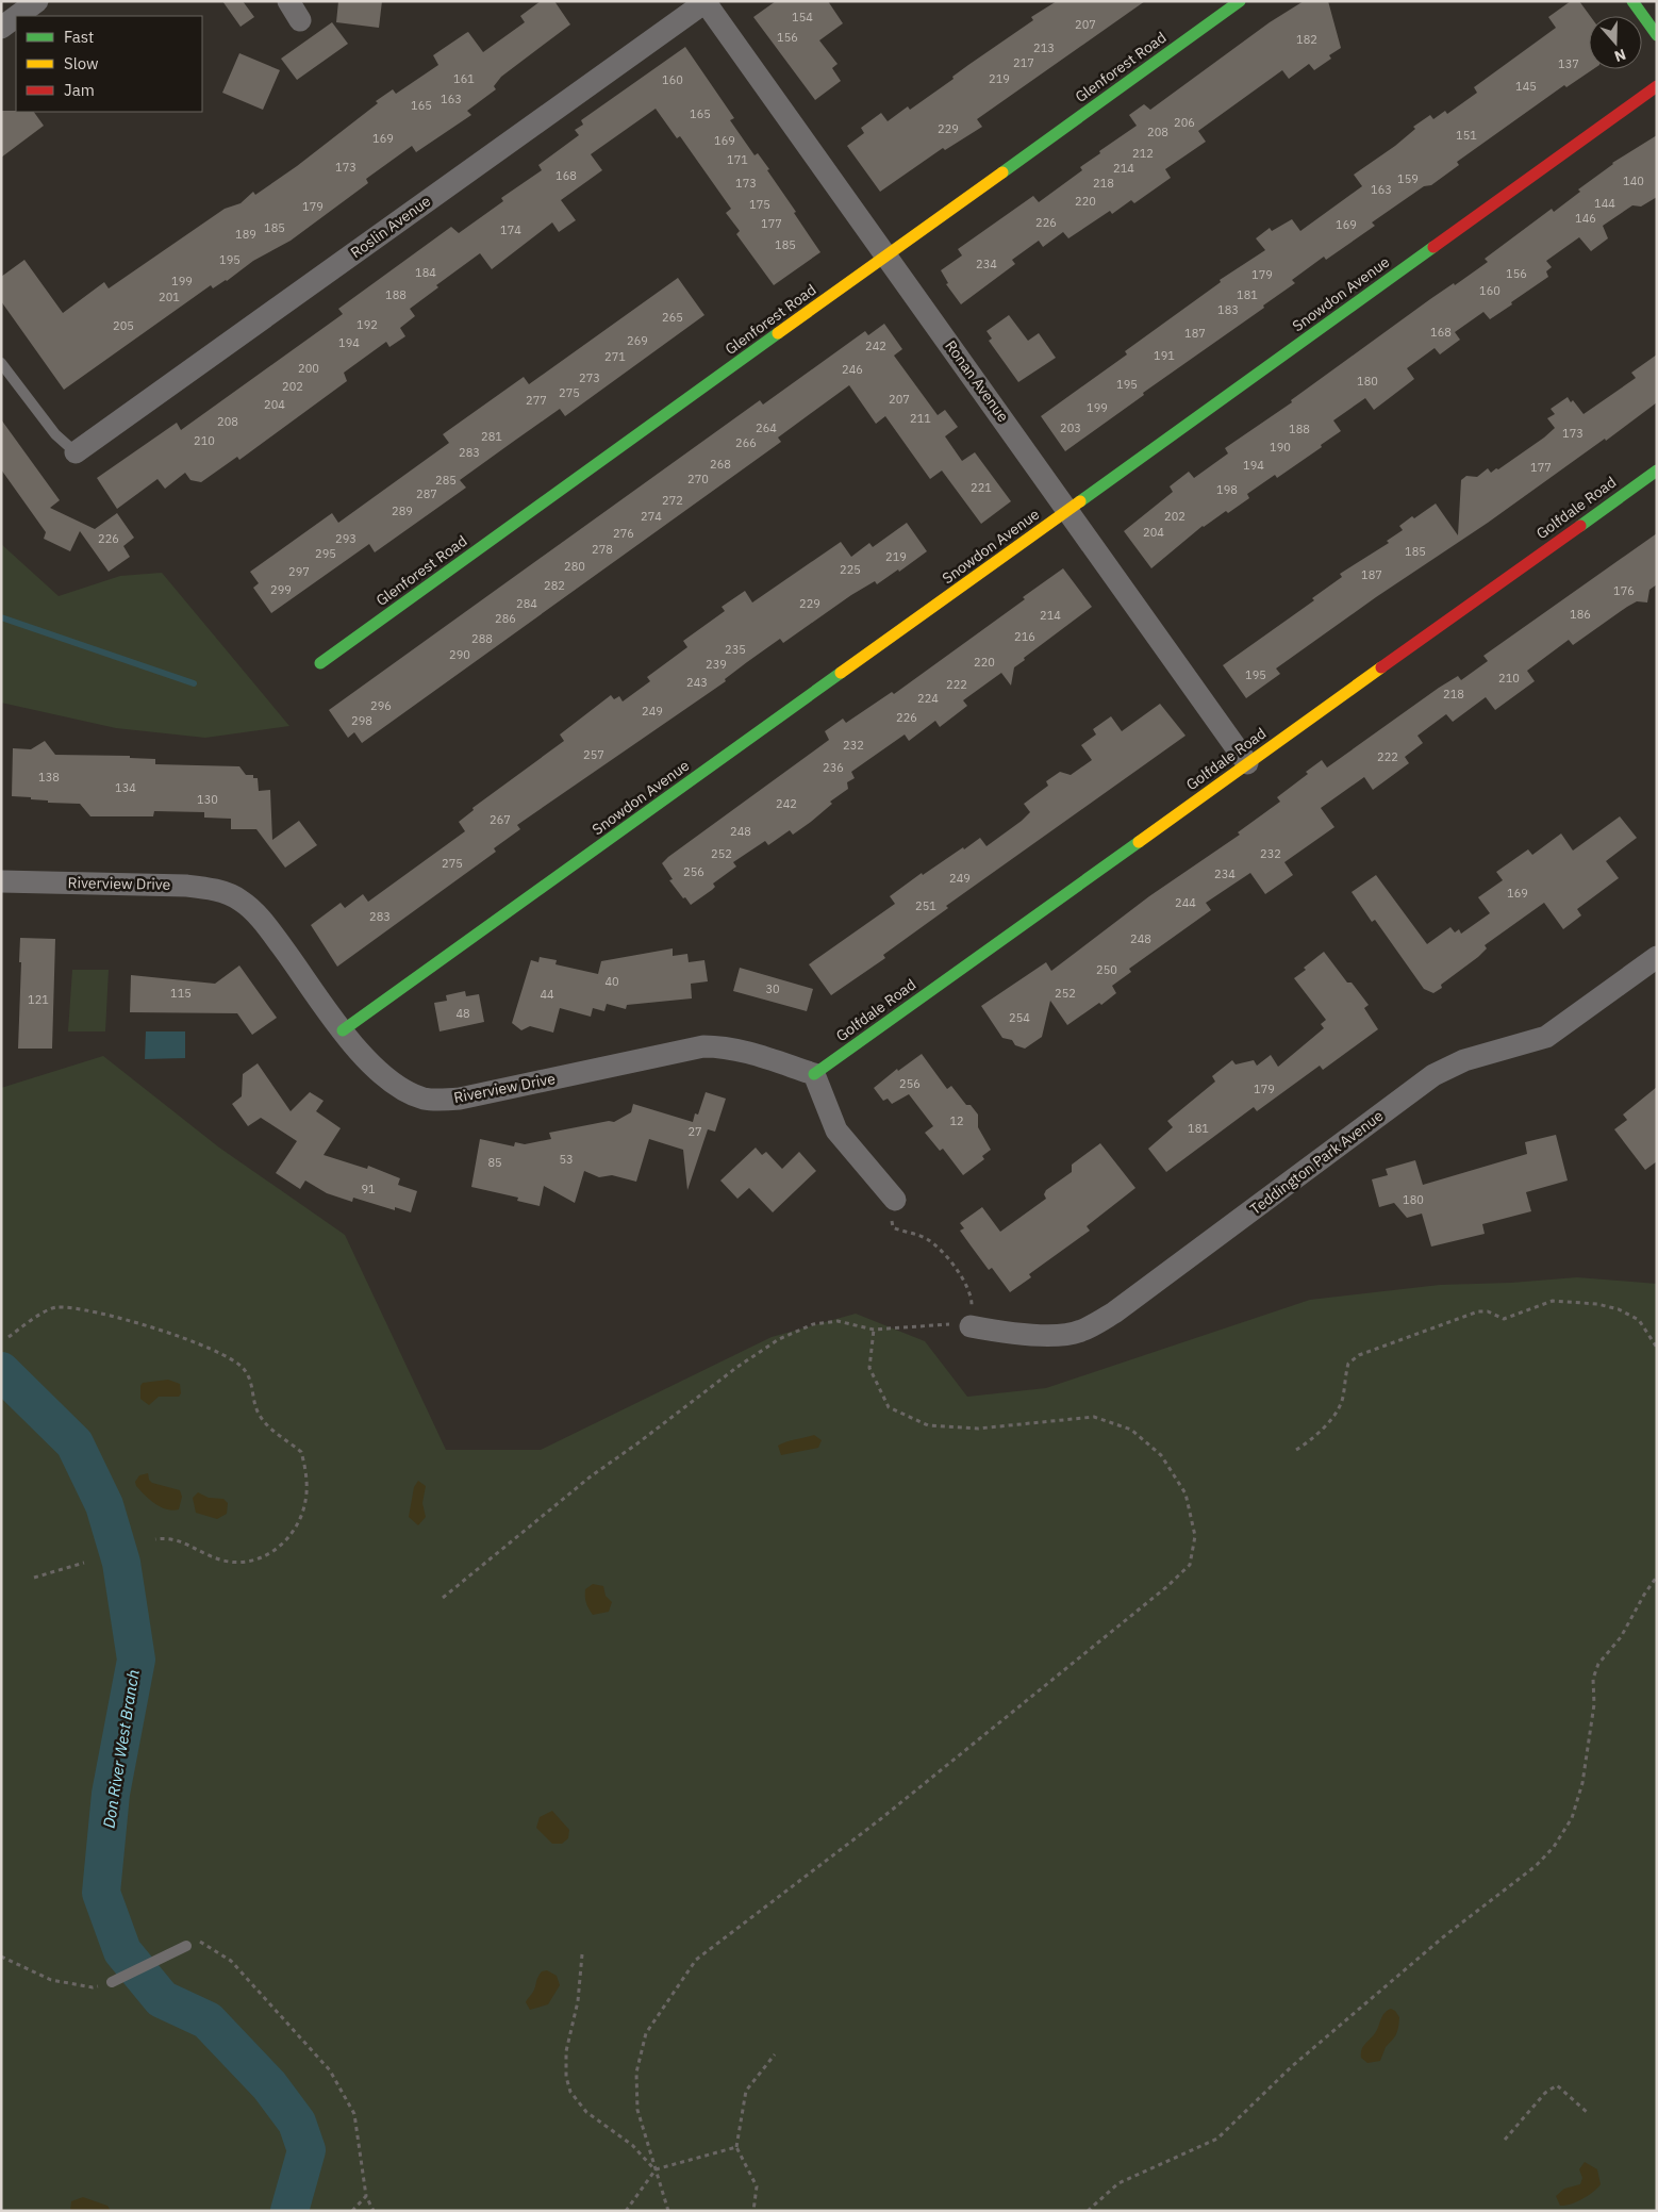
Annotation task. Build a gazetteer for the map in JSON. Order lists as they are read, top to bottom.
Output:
{
  "streets": {
    "street": [
      "Glenforest Road",
      "Roslin Avenue",
      "Snowdon Avenue",
      "Ronan Avenue",
      "Golfdale Road",
      "Riverview Drive",
      "Teddington Park Avenue"
    ]
  },
  "crossings": [
    ["Glenforest Road", "Ronan Avenue"],
    ["Roslin Avenue", "Ronan Avenue"],
    ["Snowdon Avenue", "Ronan Avenue"],
    ["Snowdon Avenue", "Riverview Drive"],
    ["Ronan Avenue", "Golfdale Road"],
    ["Golfdale Road", "Riverview Drive"]
  ],
  "water": ["Don River West Branch"],
  "house_numbers": [
    "154",
    "207",
    "156",
    "182",
    "213",
    "217",
    "137",
    "161",
    "219",
    "160",
    "145",
    "163",
    "165",
    "165",
    "206",
    "229",
    "208",
    "151",
    "169",
    "169",
    "212",
    "171",
    "173",
    "214",
    "168",
    "159",
    "140",
    "173",
    "218",
    "163",
    "220",
    "144",
    "175",
    "179",
    "146",
    "226",
    "177",
    "169",
    "185",
    "174",
    "189",
    "185",
    "195",
    "234",
    "184",
    "156",
    "179",
    "199",
    "160",
    "188",
    "181",
    "201",
    "183",
    "265",
    "192",
    "205",
    "168",
    "187",
    "269",
    "194",
    "242",
    "191",
    "271",
    "200",
    "246",
    "273",
    "180",
    "195",
    "202",
    "275",
    "207",
    "277",
    "204",
    "199",
    "211",
    "208",
    "264",
    "203",
    "188",
    "173",
    "281",
    "210",
    "266",
    "190",
    "283",
    "268",
    "194",
    "177",
    "270",
    "285",
    "221",
    "198",
    "287",
    "272",
    "289",
    "274",
    "202",
    "204",
    "276",
    "226",
    "293",
    "278",
    "185",
    "295",
    "219",
    "280",
    "225",
    "297",
    "187",
    "282",
    "299",
    "176",
    "284",
    "229",
    "186",
    "214",
    "286",
    "216",
    "288",
    "235",
    "290",
    "220",
    "239",
    "195",
    "210",
    "243",
    "222",
    "218",
    "224",
    "296",
    "249",
    "226",
    "298",
    "232",
    "257",
    "222",
    "236",
    "138",
    "134",
    "130",
    "242",
    "267",
    "248",
    "252",
    "232",
    "275",
    "256",
    "234",
    "249",
    "169",
    "244",
    "251",
    "283",
    "248",
    "250",
    "40",
    "30",
    "115",
    "252",
    "44",
    "121",
    "48",
    "254",
    "256",
    "179",
    "12",
    "181",
    "27",
    "53",
    "85",
    "91",
    "180"
  ],
  "legend": ["Fast", "Slow", "Jam"],
  "north": "bottom"
}
